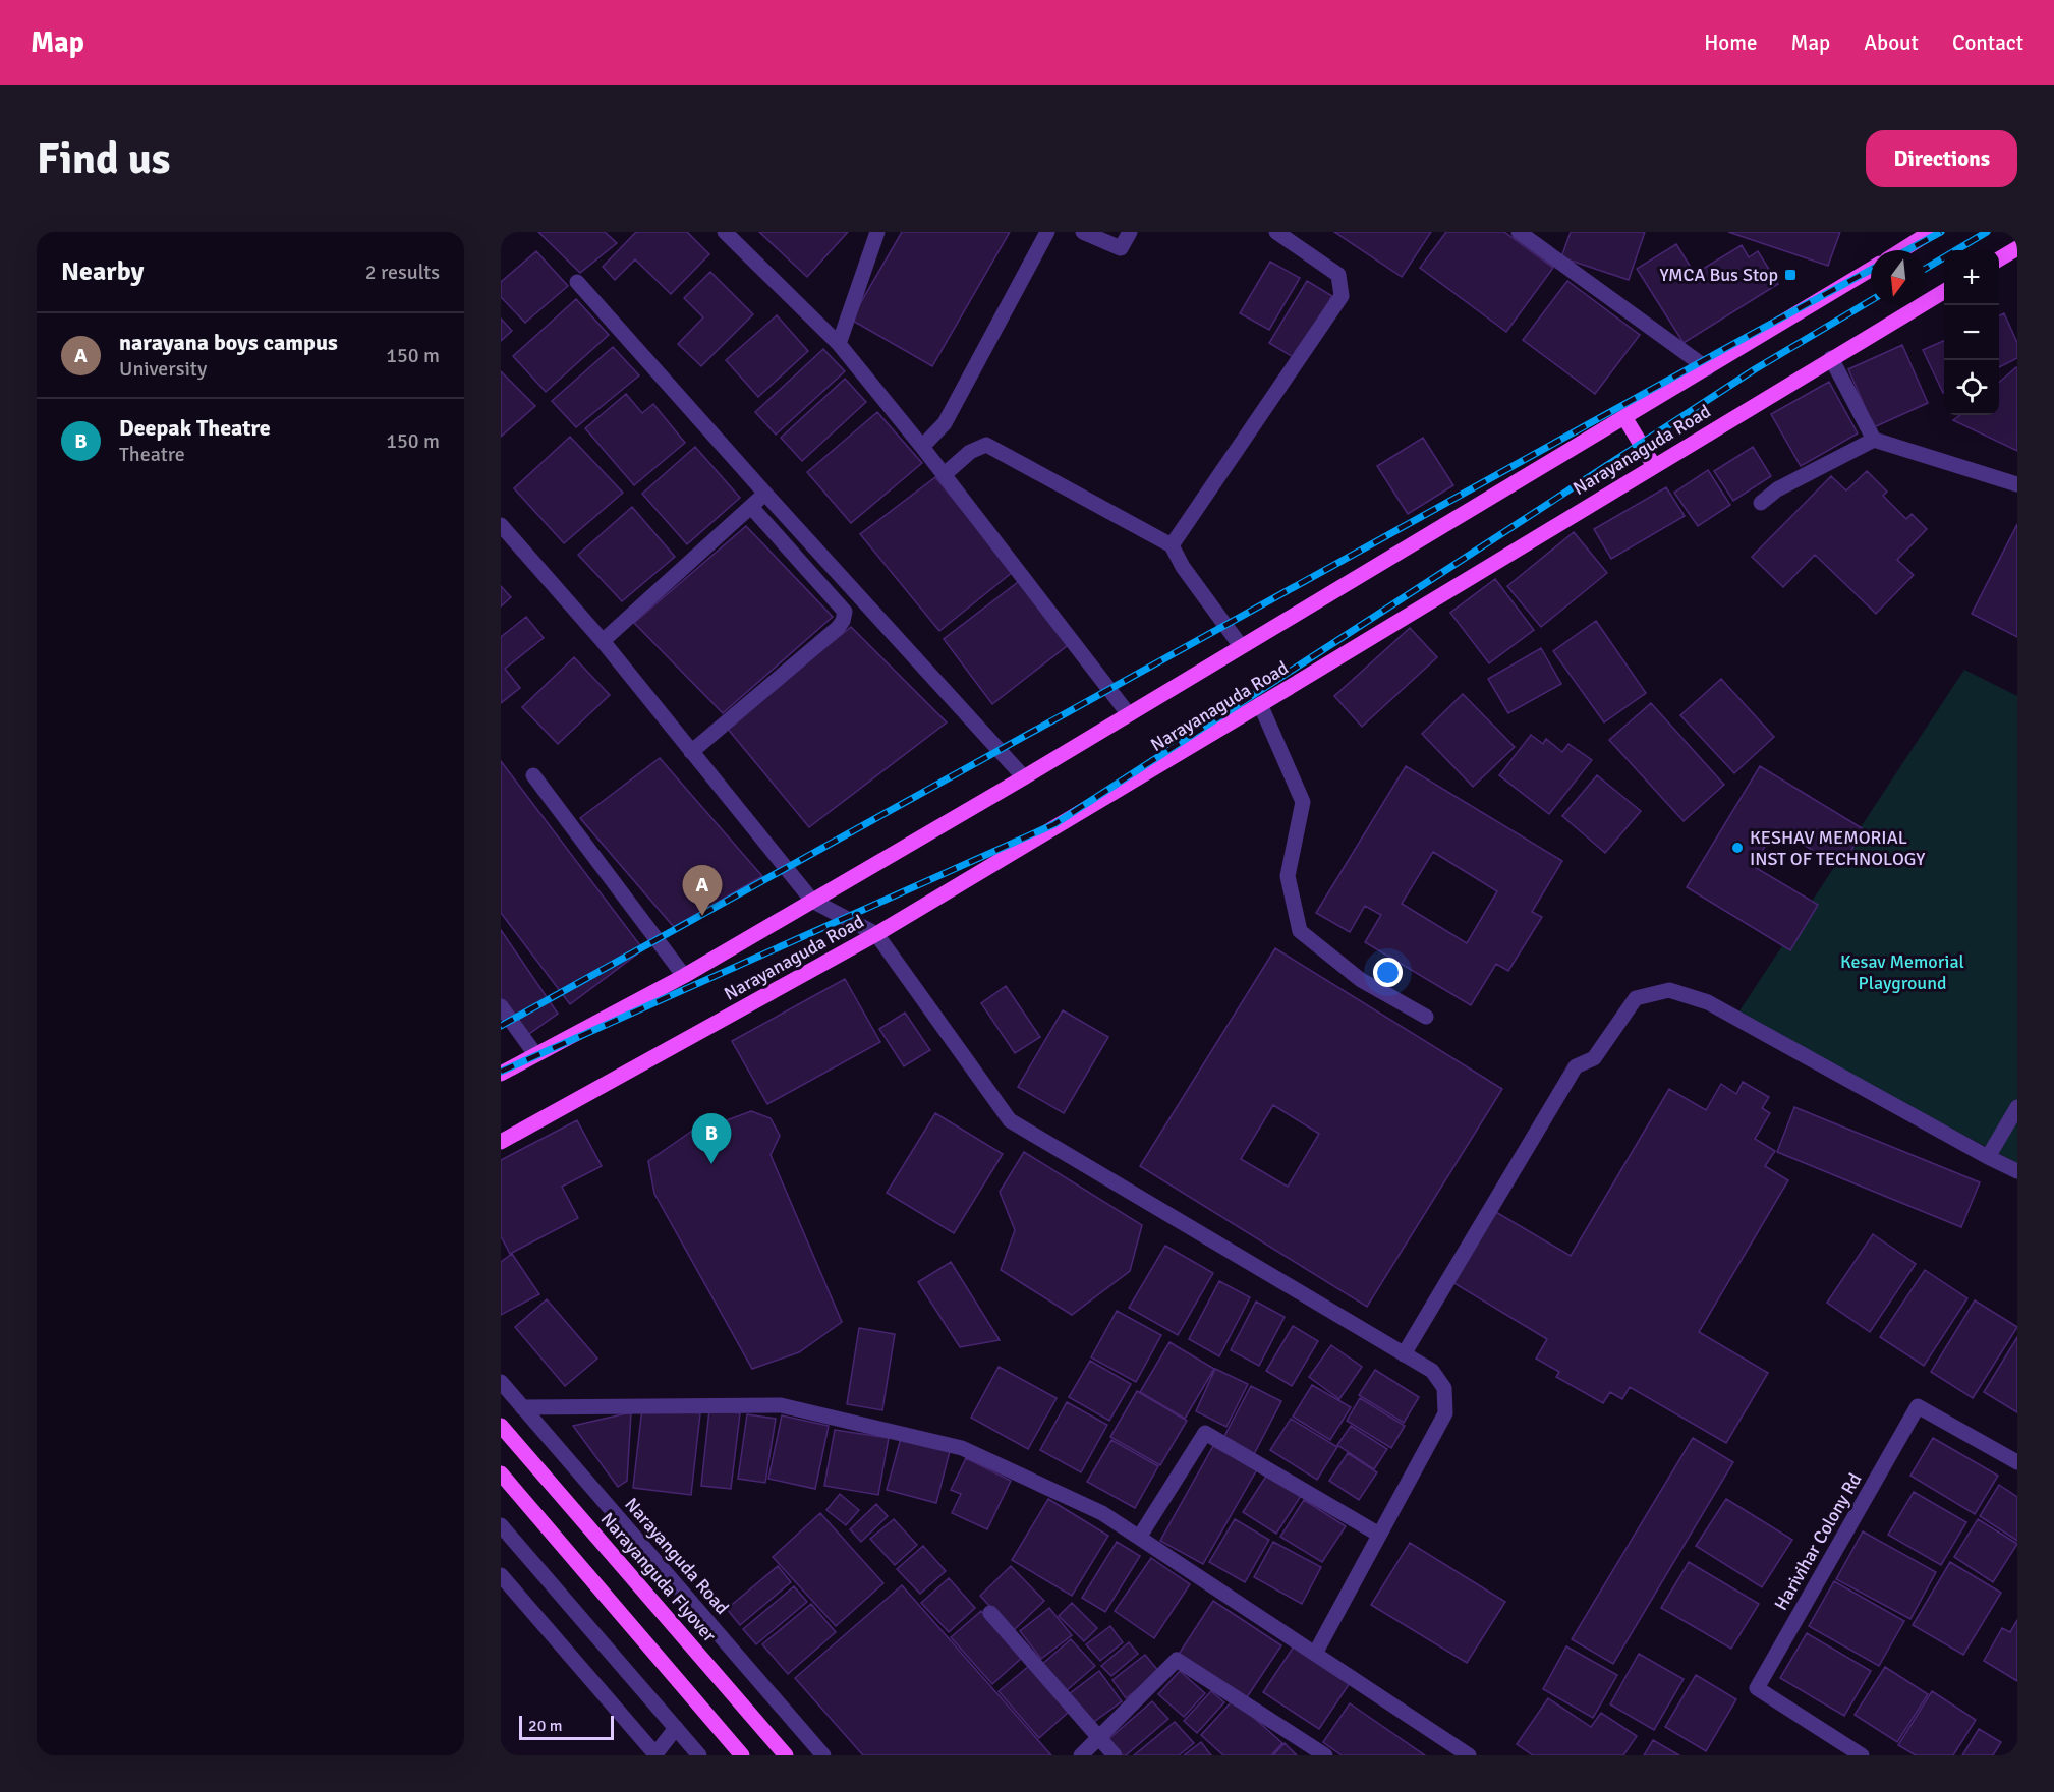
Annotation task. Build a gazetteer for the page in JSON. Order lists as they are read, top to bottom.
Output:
{
  "streets": {
    "main road": ["Narayanaguda Road", "Narayanguda Flyover"],
    "street": ["Harivihar Colony Rd", "Narayanguda Road"]
  },
  "parks": ["Kesav Memorial Playground"],
  "places": {
    "transit": ["YMCA Bus Stop"],
    "other": ["KESHAV MEMORIAL INST OF TECHNOLOGY"]
  },
  "scale_bar": "20 m",
  "north": "bottom",
  "page": {
    "header": "Map",
    "nav": [
      "Home",
      "Map",
      "About",
      "Contact"
    ],
    "buttons": "Directions",
    "title": "Find us",
    "heading": ["Nearby", "2 results"],
    "map_buttons": ["+", "−"],
    "list": [
      {
        "mark": "A",
        "name": "narayana boys campus",
        "note": "University",
        "value": "150 m"
      },
      {
        "mark": "B",
        "name": "Deepak Theatre",
        "note": "Theatre",
        "value": "150 m"
      }
    ],
    "pins": ["A", "B"],
    "scale": "20 m"
  }
}
